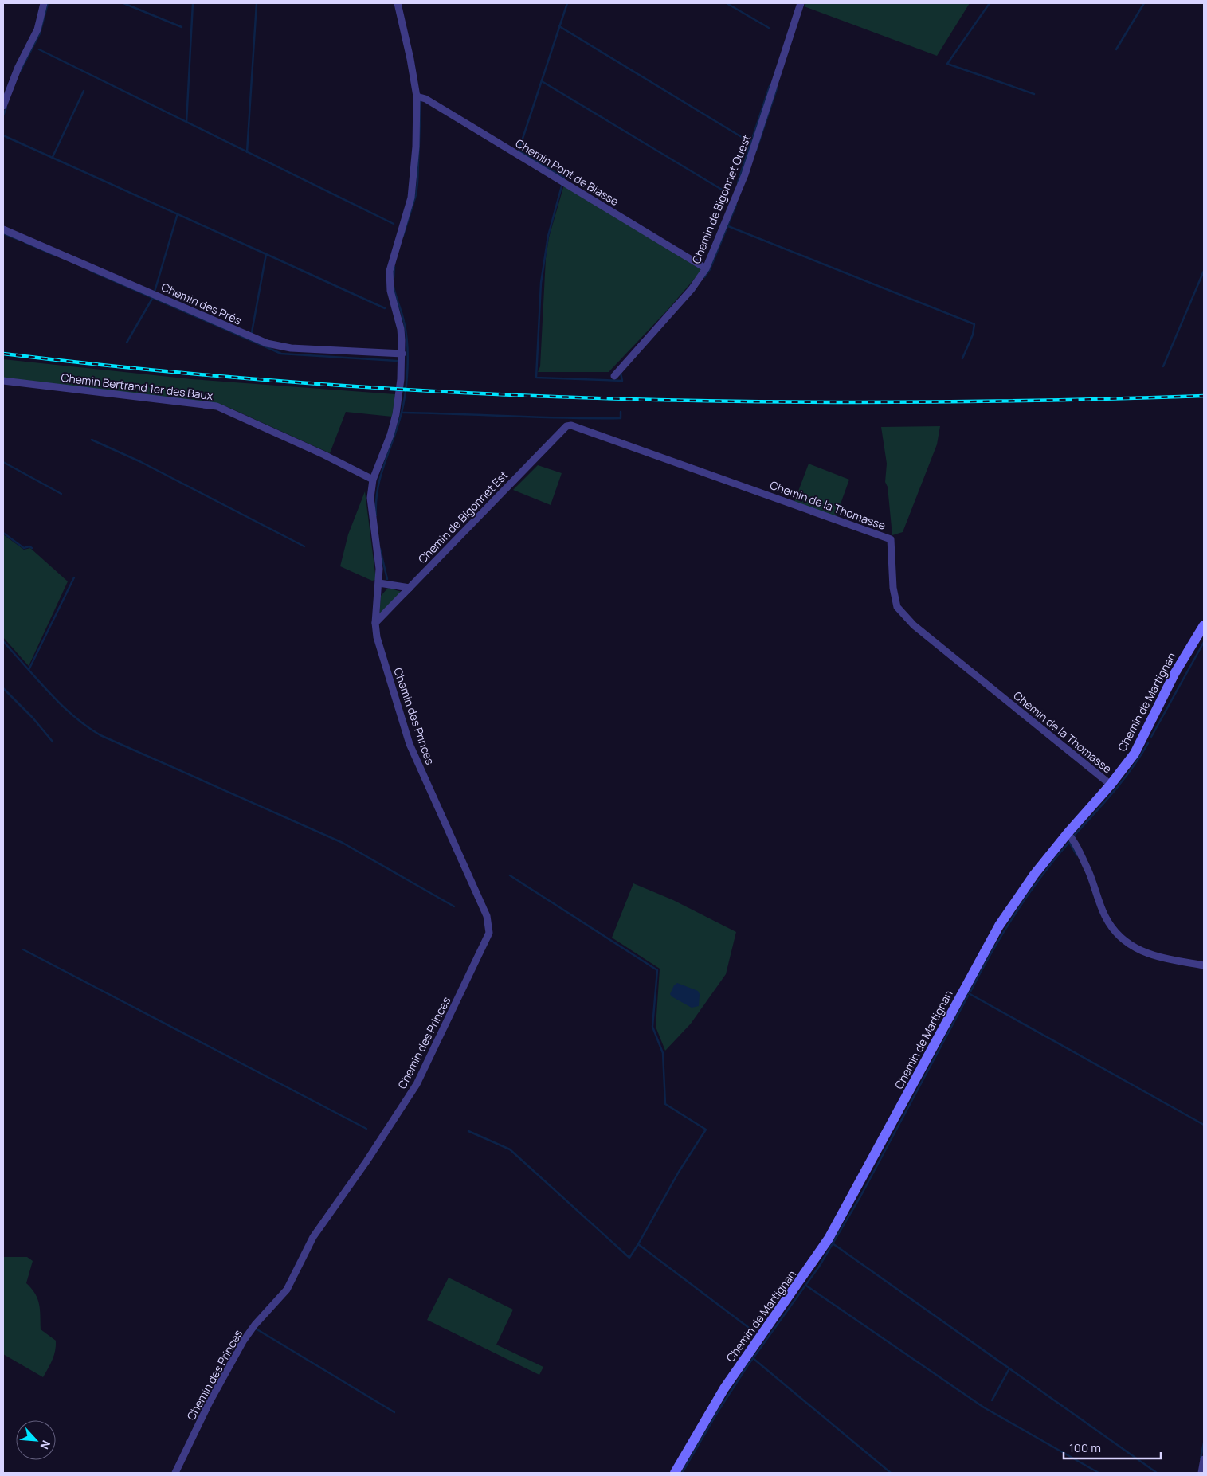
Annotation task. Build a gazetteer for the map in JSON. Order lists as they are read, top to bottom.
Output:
{
  "streets": {
    "main road": ["Chemin de Martignan"],
    "street": [
      "Chemin Pont de Biasse",
      "Chemin de Bigonnet Ouest",
      "Chemin des Prés",
      "Chemin Bertrand 1er des Baux",
      "Chemin de la Thomasse",
      "Chemin de Bigonnet Est",
      "Chemin des Princes"
    ]
  },
  "crossings": [
    ["Chemin Pont de Biasse", "Chemin de Bigonnet Ouest"],
    ["Chemin Pont de Biasse", "Chemin des Princes"],
    ["Chemin des Prés", "Chemin des Princes"],
    ["Chemin Bertrand 1er des Baux", "Chemin des Princes"],
    ["Chemin de la Thomasse", "Chemin de Bigonnet Est"],
    ["Chemin de la Thomasse", "Chemin de Martignan"],
    ["Chemin de Bigonnet Est", "Chemin des Princes"]
  ],
  "scale_bar": "100 m",
  "north": "bottom right"
}
